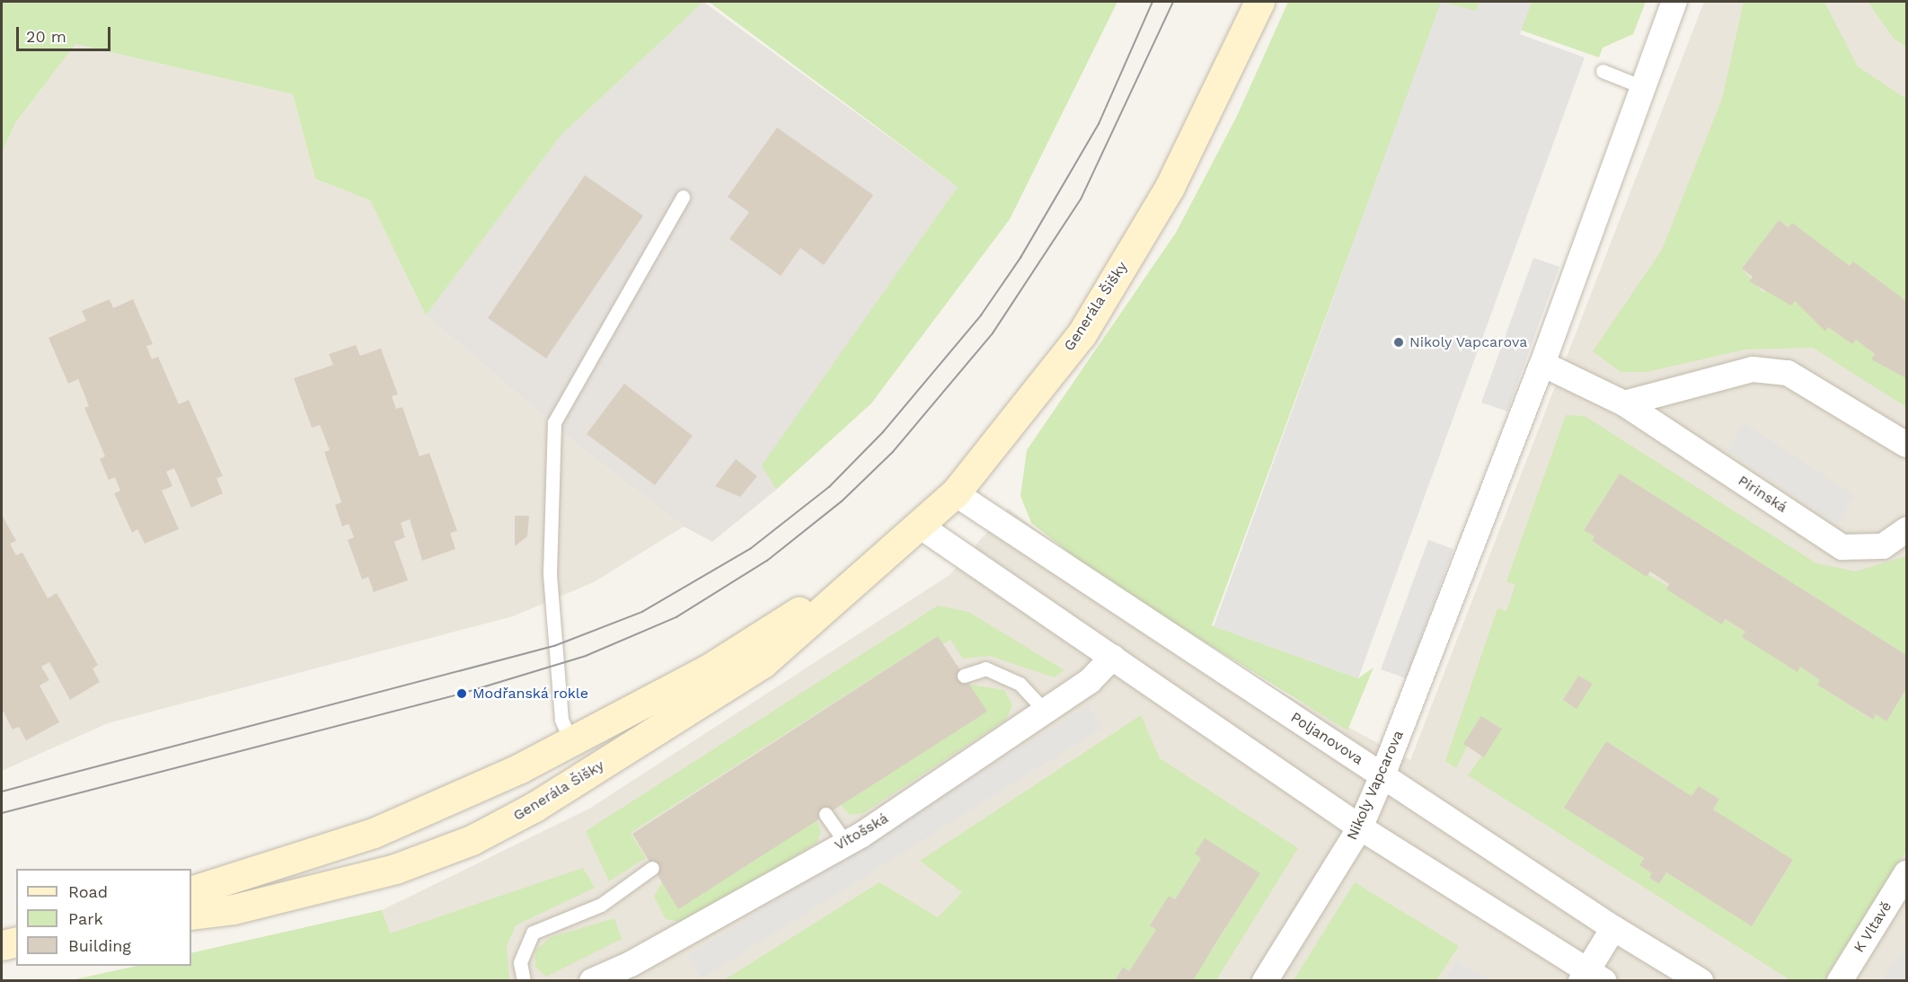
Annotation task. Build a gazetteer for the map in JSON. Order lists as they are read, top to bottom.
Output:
{
  "streets": {
    "main road": ["Generála Šišky"],
    "street": [
      "Pirinská",
      "Poljanovova",
      "Nikoly Vapcarova",
      "Vitošská",
      "K Vltavě"
    ]
  },
  "crossings": [
    ["Generála Šišky", "Poljanovova"],
    ["Pirinská", "Nikoly Vapcarova"],
    ["Poljanovova", "Nikoly Vapcarova"]
  ],
  "places": ["Nikoly Vapcarova", "Modřanská rokle"],
  "legend": ["Road", "Park", "Building"],
  "scale_bar": "20 m"
}
